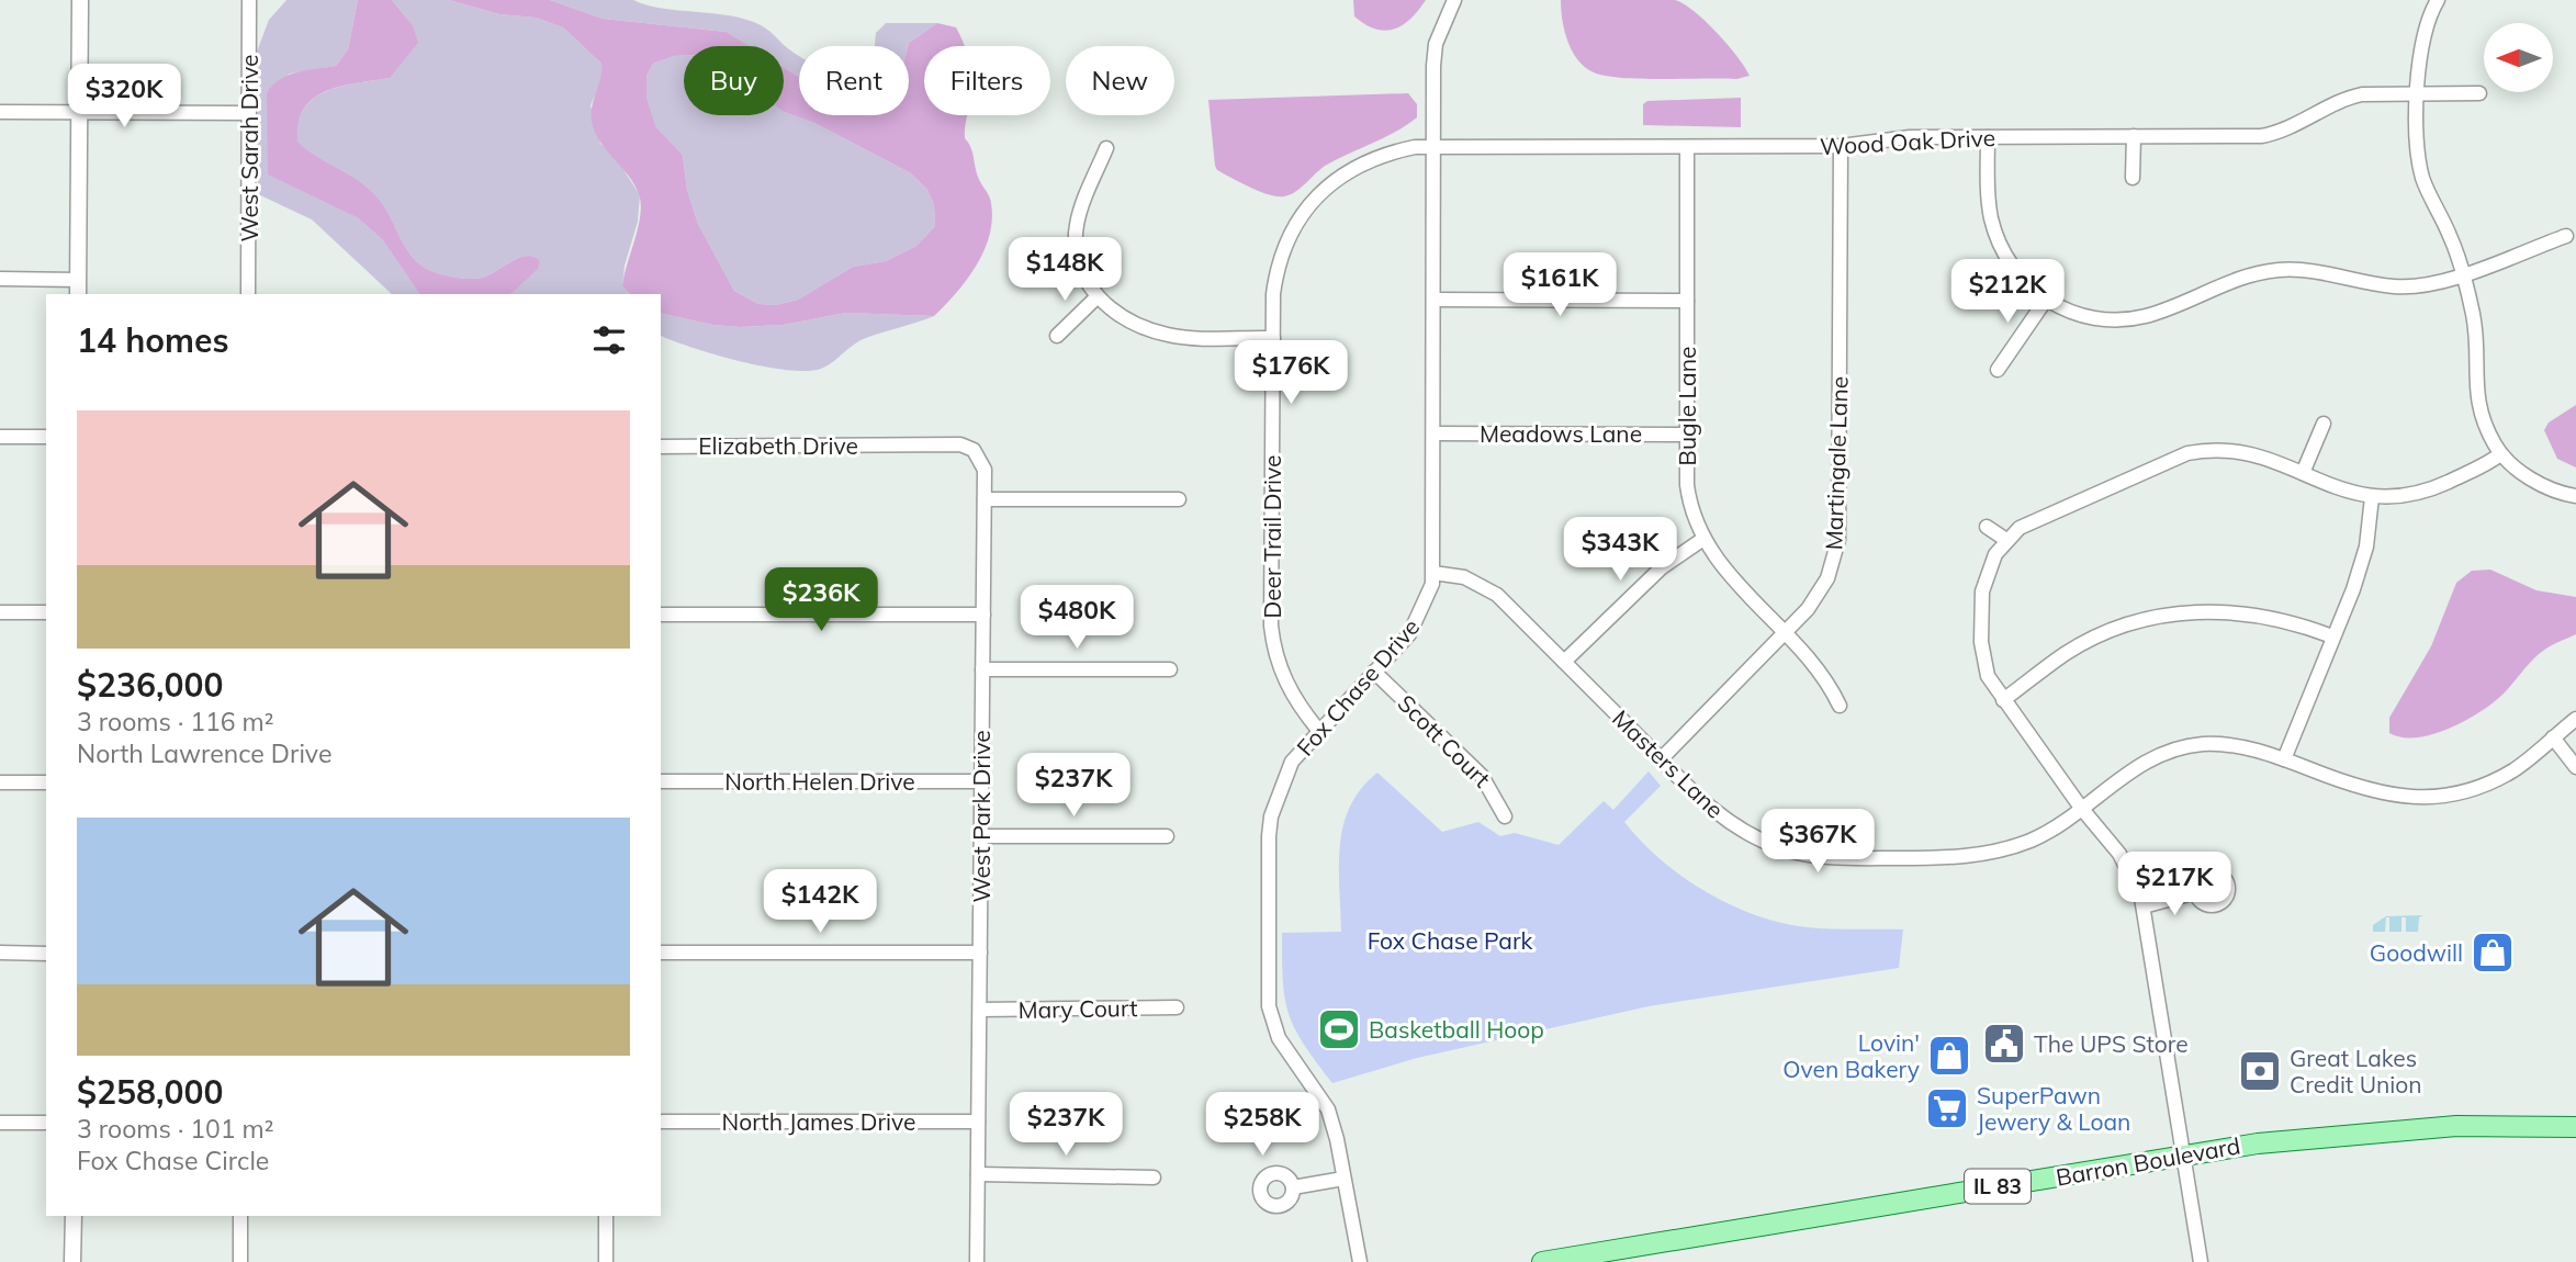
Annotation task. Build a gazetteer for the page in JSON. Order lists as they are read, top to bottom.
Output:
{
  "streets": {
    "main road": ["Barron Boulevard", "IL 83"],
    "street": [
      "Wood Oak Drive",
      "West Sarah Drive",
      "Bugle Lane",
      "Meadows Lane",
      "Elizabeth Drive",
      "Martingale Lane",
      "Deer Trail Drive",
      "Fox Chase Drive",
      "Scott Court",
      "Masters Lane",
      "North Helen Drive",
      "West Park Drive",
      "Mary Court",
      "North James Drive"
    ]
  },
  "crossings": [
    ["Wood Oak Drive", "Bugle Lane"],
    ["Wood Oak Drive", "Martingale Lane"],
    ["Wood Oak Drive", "Deer Trail Drive"],
    ["Wood Oak Drive", "Fox Chase Drive"],
    ["Bugle Lane", "Meadows Lane"],
    ["Bugle Lane", "Martingale Lane"],
    ["Meadows Lane", "Fox Chase Drive"],
    ["Elizabeth Drive", "West Park Drive"],
    ["Martingale Lane", "Masters Lane"],
    ["Deer Trail Drive", "Fox Chase Drive"],
    ["Fox Chase Drive", "Scott Court"],
    ["Fox Chase Drive", "Masters Lane"],
    ["North Helen Drive", "West Park Drive"],
    ["West Park Drive", "Mary Court"],
    ["West Park Drive", "North James Drive"]
  ],
  "parks": ["Fox Chase Park"],
  "places": {
    "shop": ["Goodwill", "Lovin' Oven Bakery"],
    "sports": ["Basketball Hoop"],
    "public building": ["The UPS Store"],
    "bank": ["Great Lakes Credit Union"],
    "supermarket": ["SuperPawn Jewery & Loan"]
  },
  "north": "left",
  "page": {
    "chip": [
      "Buy",
      "Rent",
      "Filters",
      "New"
    ],
    "price": [
      "$320K",
      "$148K",
      "$161K",
      "$212K",
      "$176K",
      "$343K",
      "$236K",
      "$480K",
      "$237K",
      "$367K",
      "$217K",
      "$142K",
      "$237K",
      "$258K"
    ],
    "heading": "14 homes",
    "list": [
      {
        "name": "$236,000",
        "note": "3 rooms · 116 m² · North Lawrence Drive"
      },
      {
        "name": "$258,000",
        "note": "3 rooms · 101 m² · Fox Chase Circle"
      }
    ]
  }
}
